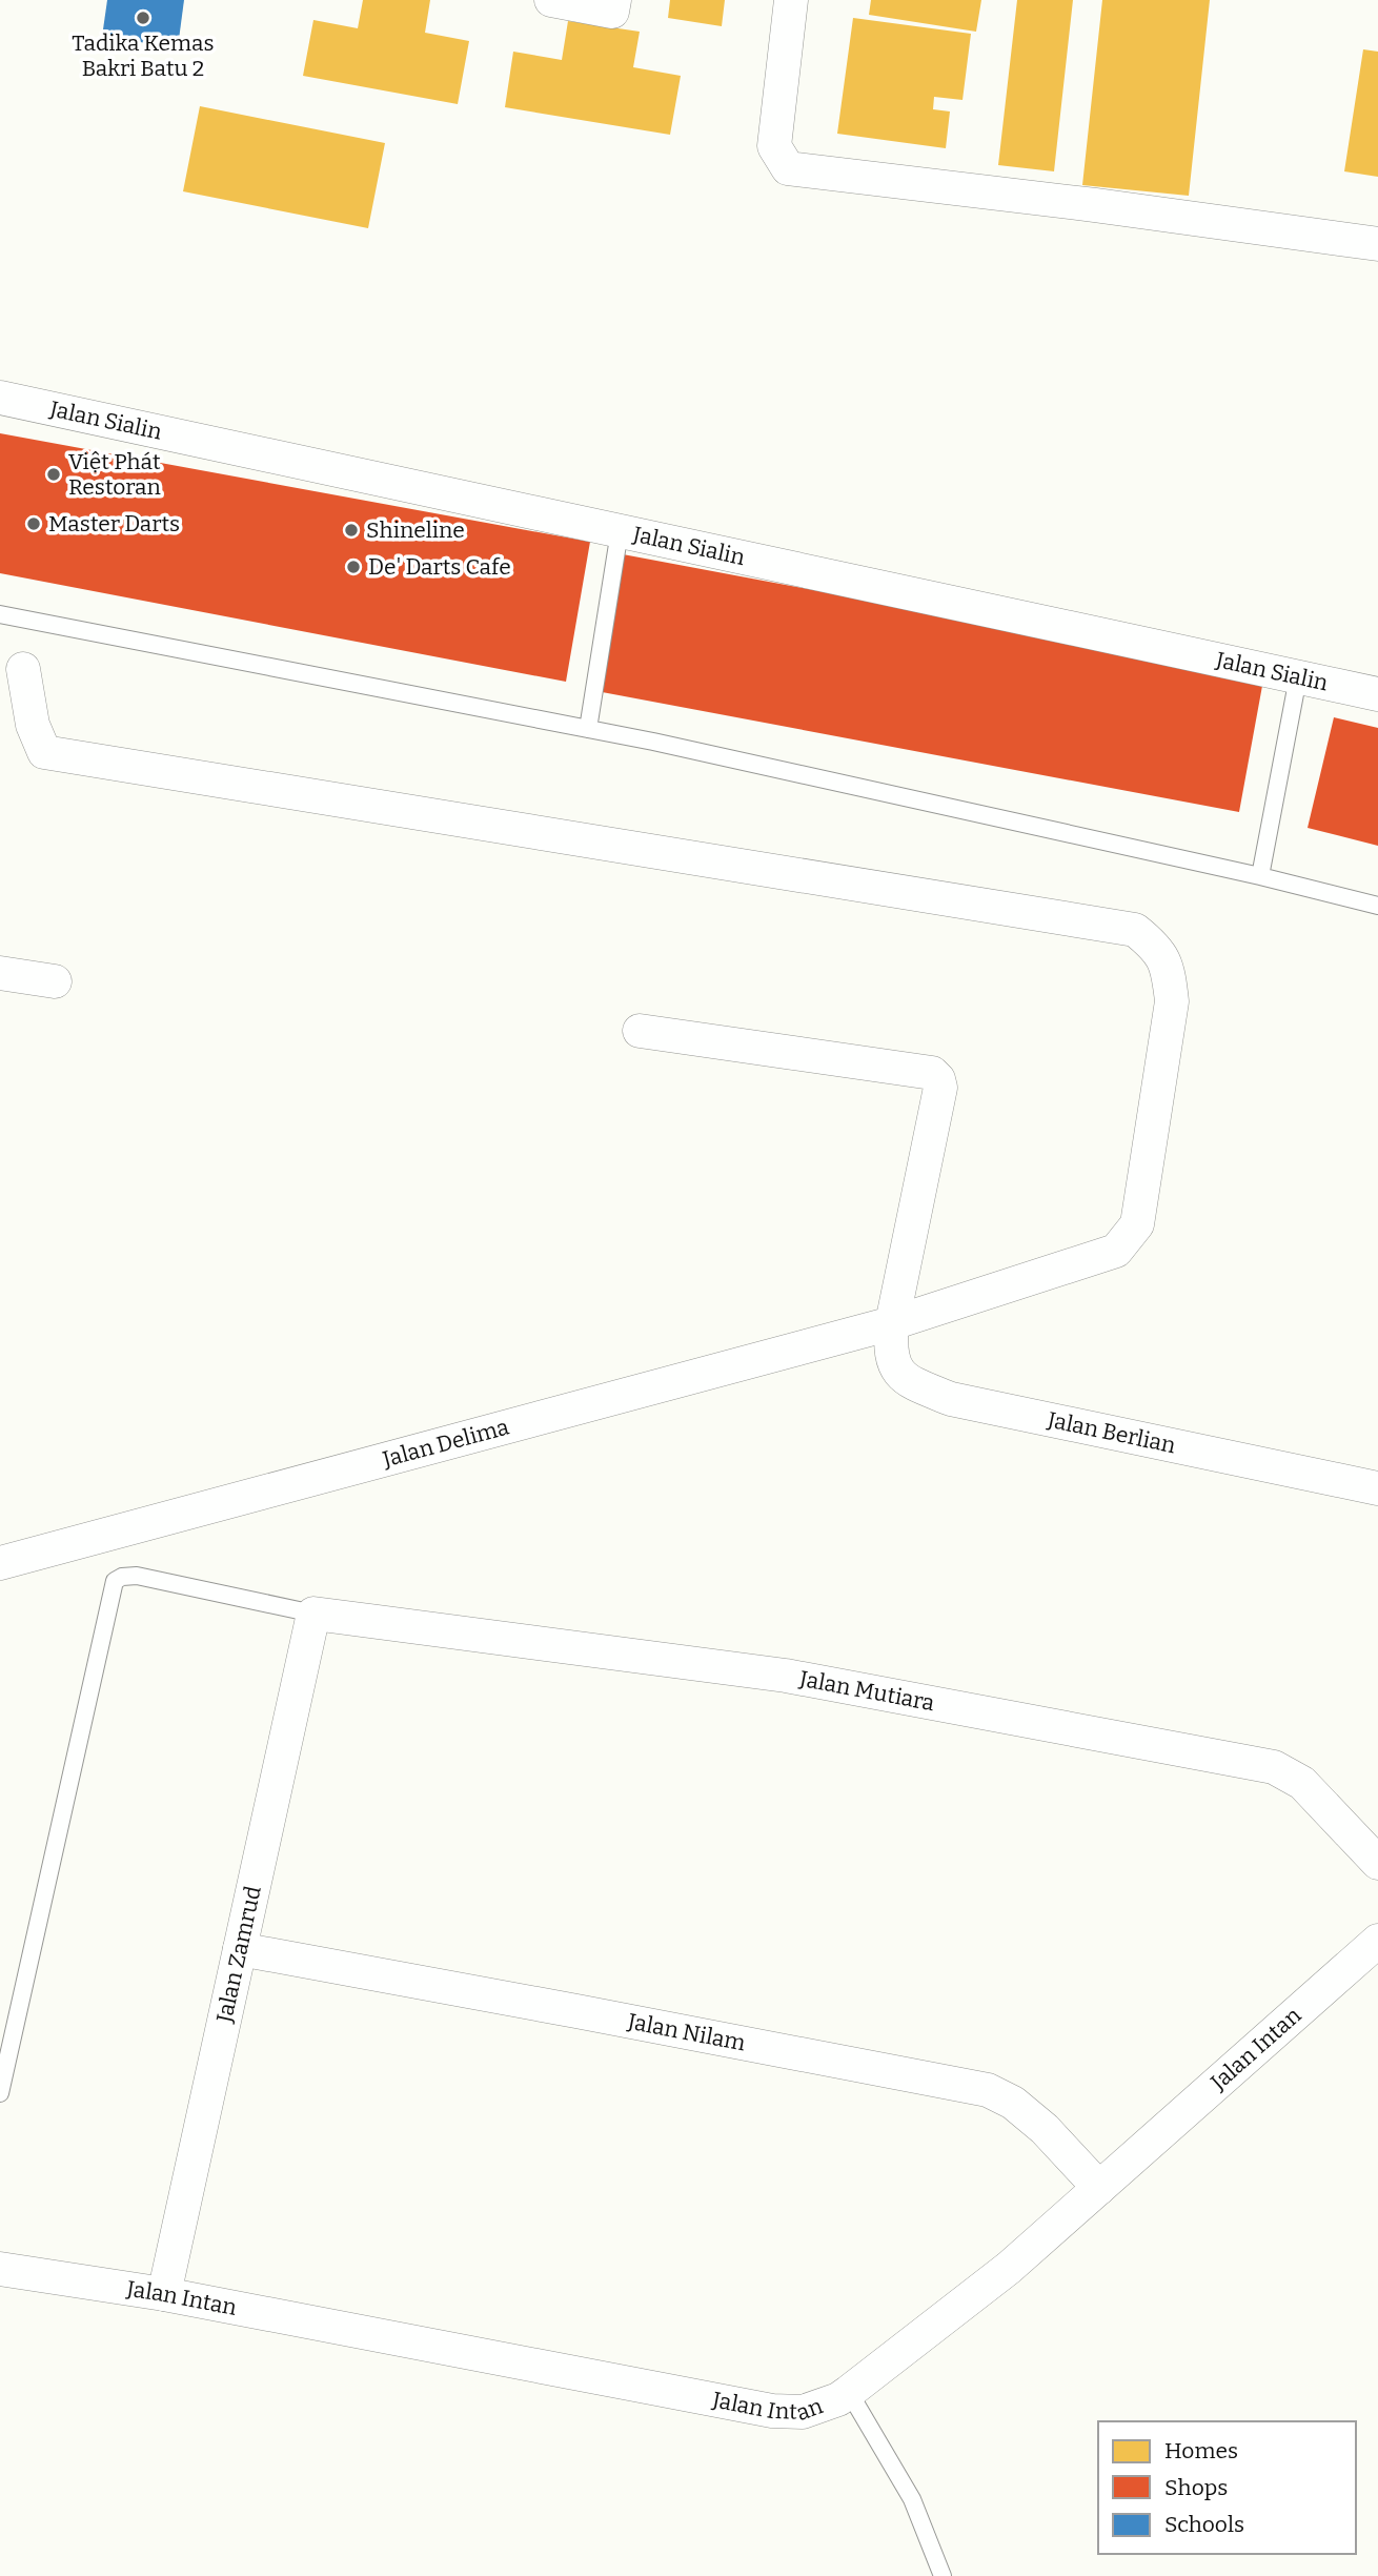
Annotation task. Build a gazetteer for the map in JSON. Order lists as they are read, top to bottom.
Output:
{
  "streets": {
    "street": [
      "Jalan Sialin",
      "Jalan Berlian",
      "Jalan Delima",
      "Jalan Mutiara",
      "Jalan Zamrud",
      "Jalan Nilam",
      "Jalan Intan"
    ]
  },
  "crossings": [
    ["Jalan Berlian", "Jalan Delima"],
    ["Jalan Mutiara", "Jalan Zamrud"],
    ["Jalan Zamrud", "Jalan Nilam"],
    ["Jalan Zamrud", "Jalan Intan"],
    ["Jalan Nilam", "Jalan Intan"]
  ],
  "places": [
    "Tadika Kemas Bakri Batu 2",
    "Việt Phát Restoran",
    "Master Darts",
    "Shineline",
    "De' Darts Cafe"
  ],
  "legend": ["Homes", "Shops", "Schools"]
}
